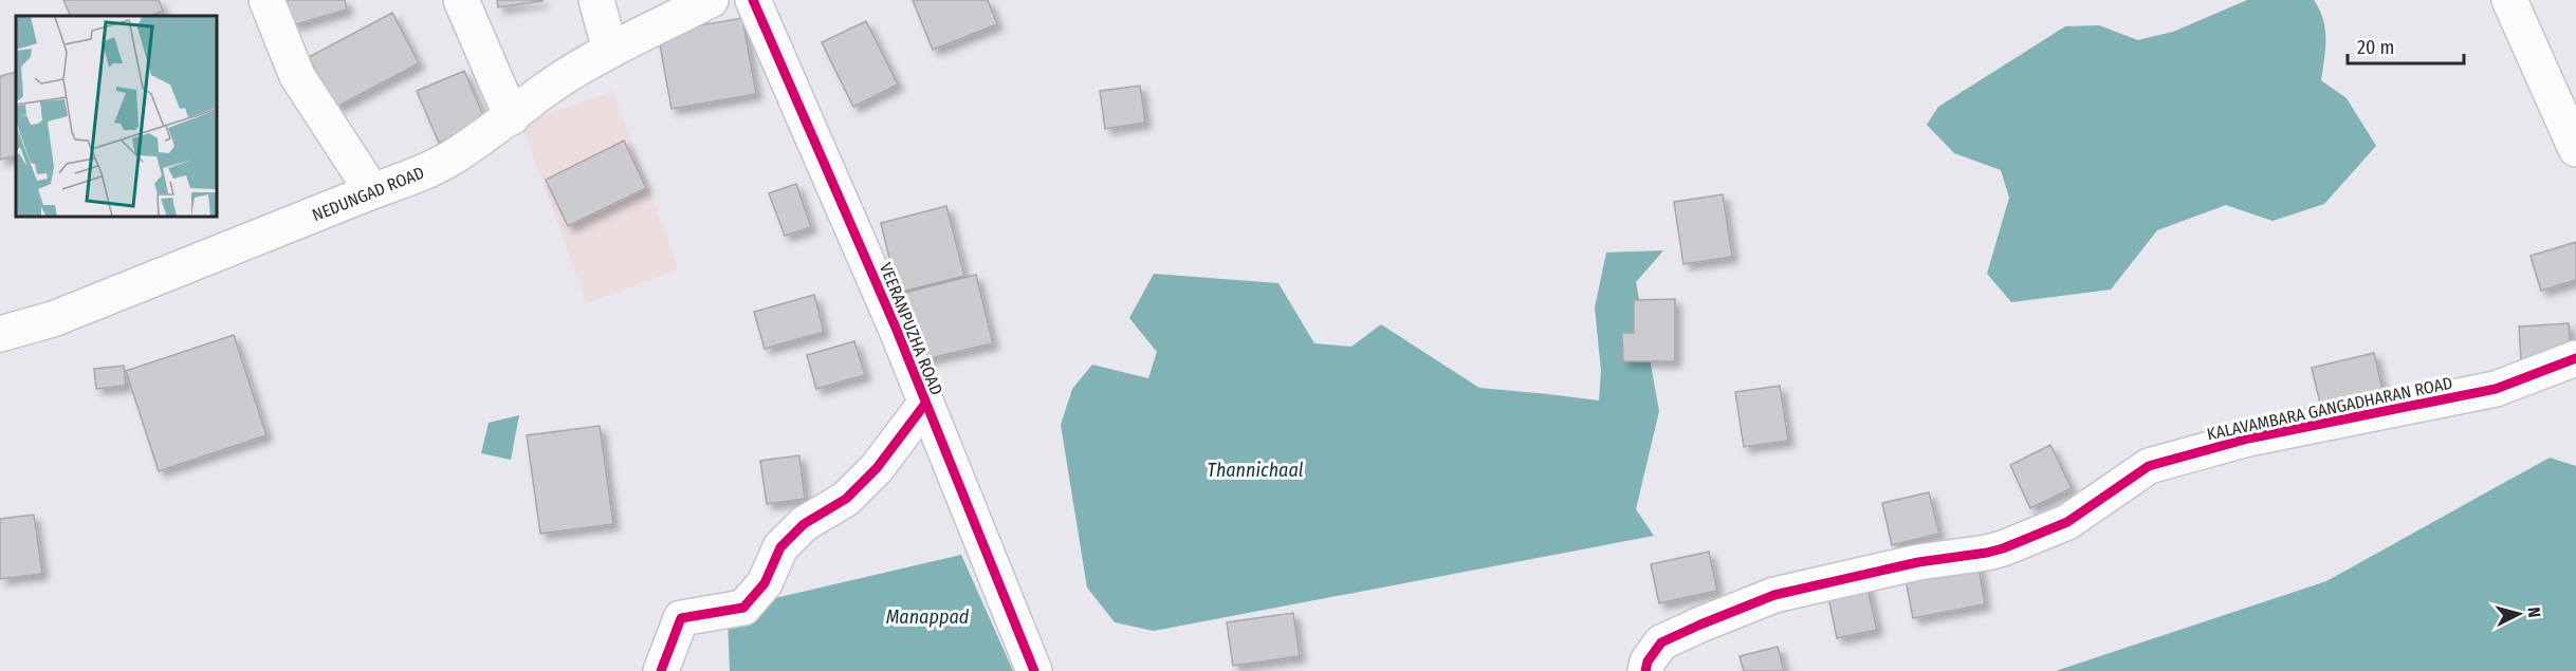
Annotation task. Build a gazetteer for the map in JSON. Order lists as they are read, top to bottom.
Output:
{
  "streets": {
    "street": ["NEDUNGAD ROAD", "VEERANPUZHA ROAD", "KALAVAMBARA GANGADHARAN ROAD"]
  },
  "water": ["Thannichaal", "Manappad"],
  "scale_bar": "20 m",
  "north": "right"
}
